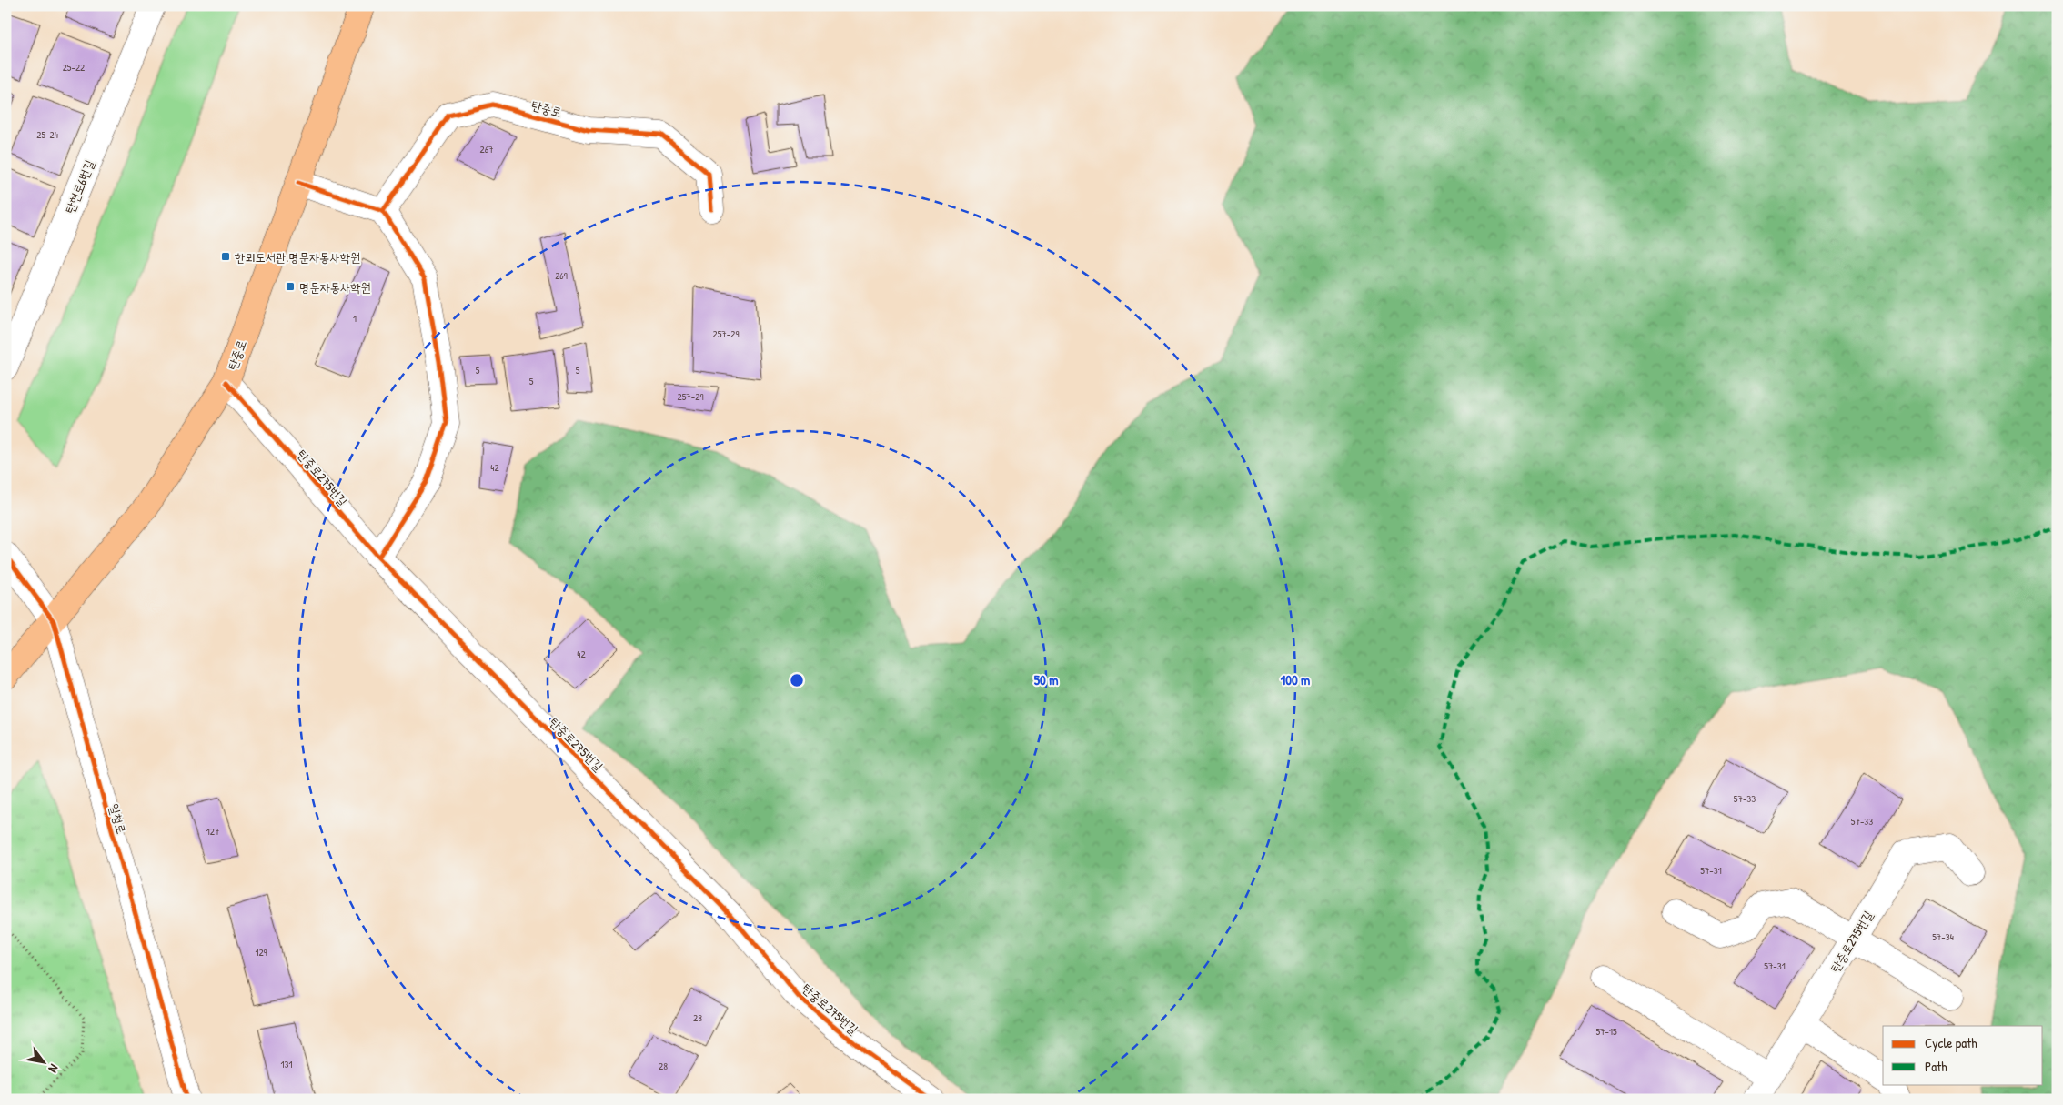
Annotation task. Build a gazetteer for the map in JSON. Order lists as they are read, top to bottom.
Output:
{
  "streets": {
    "main road": ["탄중로"],
    "street": ["탄현로6번길", "탄중로275번길", "일청로"]
  },
  "crossings": [
    ["탄중로", "탄중로275번길"],
    ["탄중로", "일청로"]
  ],
  "places": {
    "transit": ["한뫼도서관.명문자동차학원", "명문자동차학원"]
  },
  "house_numbers": [
    "25-22",
    "25-24",
    "267",
    "269",
    "1",
    "257-29",
    "5",
    "5",
    "5",
    "257-29",
    "42",
    "42",
    "57-33",
    "57-33",
    "127",
    "57-31",
    "57-34",
    "129",
    "57-31",
    "28",
    "57-15",
    "131",
    "28"
  ],
  "legend": ["Cycle path", "Path"],
  "north": "bottom right",
  "rings": ["50 m", "100 m"]
}
